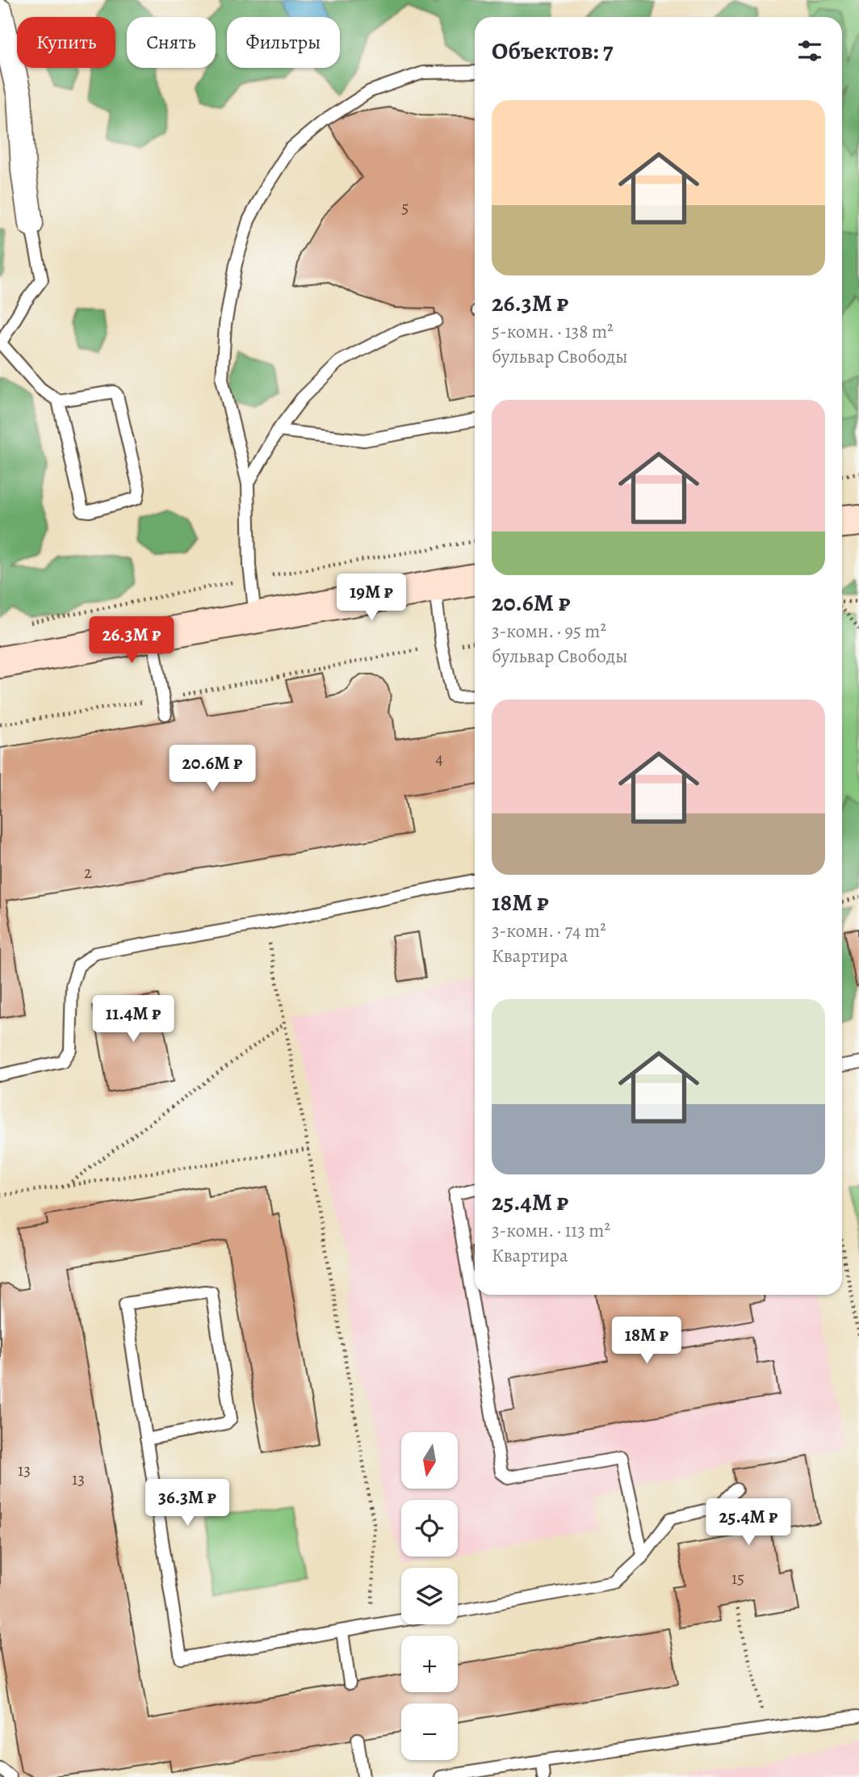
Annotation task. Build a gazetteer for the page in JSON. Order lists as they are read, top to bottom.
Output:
{
  "house_numbers": [
    "5",
    "4",
    "2",
    "13",
    "13",
    "15"
  ],
  "north": "bottom",
  "page": {
    "chip": ["Купить", "Снять", "Фильтры"],
    "heading": "Объектов: 7",
    "list": [
      {
        "name": "26.3M ₽",
        "note": "5-комн. · 138 m² · бульвар Свободы"
      },
      {
        "name": "20.6M ₽",
        "note": "3-комн. · 95 m² · бульвар Свободы"
      },
      {
        "name": "18M ₽",
        "note": "3-комн. · 74 m² · Квартира"
      },
      {
        "name": "25.4M ₽",
        "note": "3-комн. · 113 m² · Квартира"
      }
    ],
    "price": [
      "19M ₽",
      "26.3M ₽",
      "20.6M ₽",
      "11.4M ₽",
      "18M ₽",
      "36.3M ₽",
      "25.4M ₽"
    ],
    "map_buttons": ["+", "−"]
  }
}
